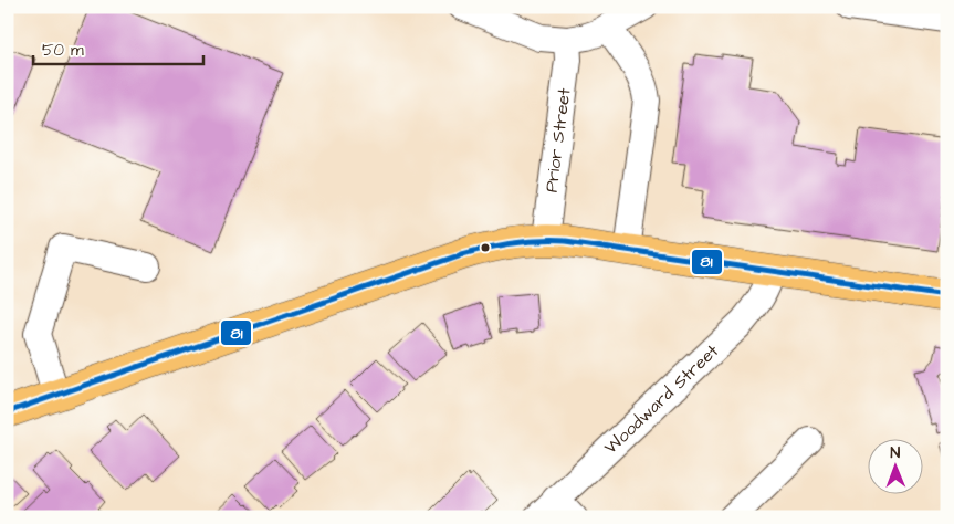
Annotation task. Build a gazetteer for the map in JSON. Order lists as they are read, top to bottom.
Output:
{
  "streets": {
    "street": ["Prior Street", "Woodward Street"]
  },
  "lines": ["transit line 81"],
  "scale_bar": "50 m",
  "north": "top"
}
